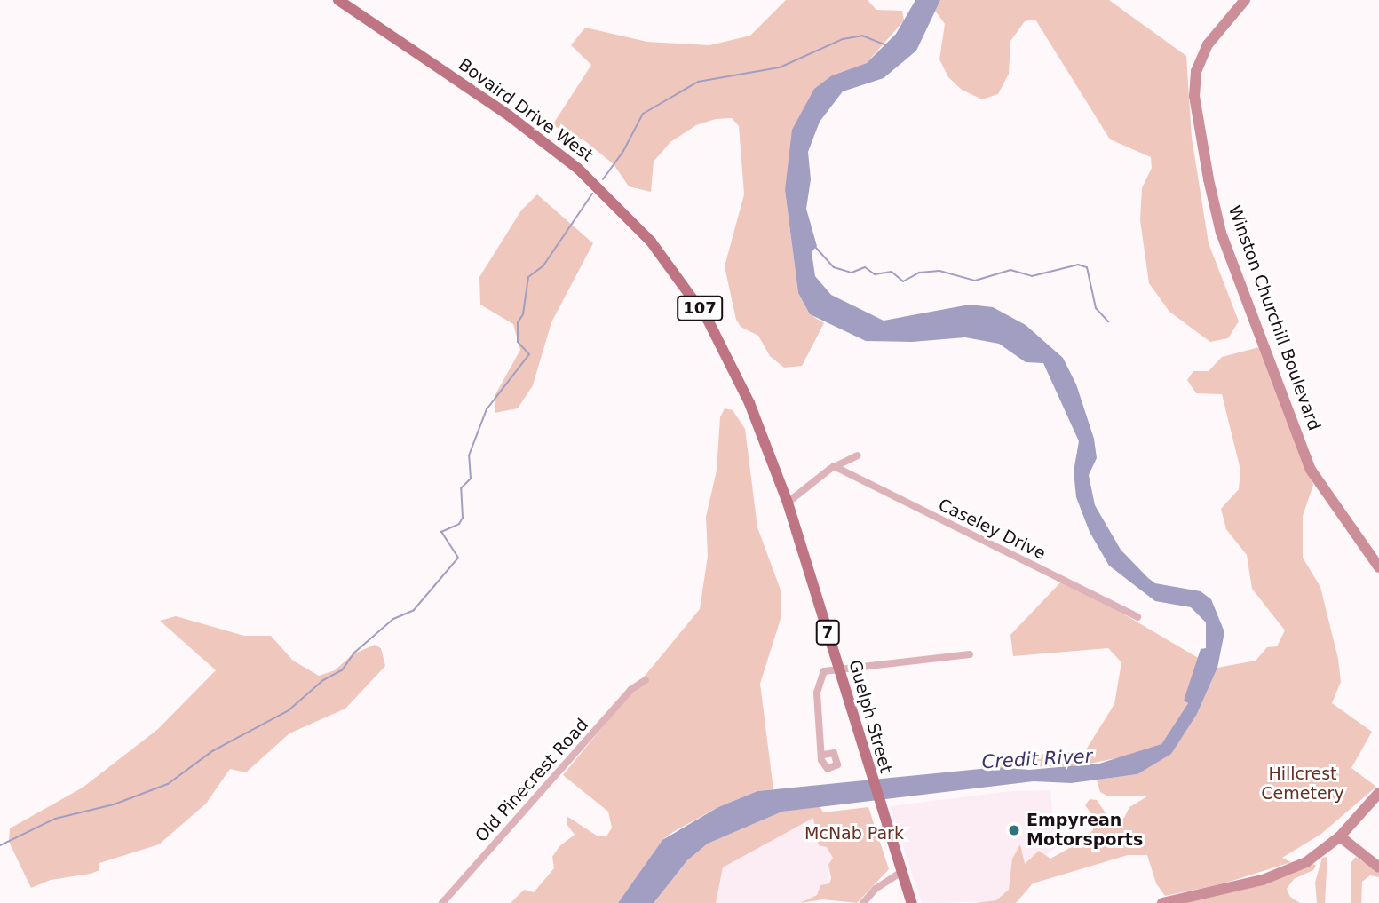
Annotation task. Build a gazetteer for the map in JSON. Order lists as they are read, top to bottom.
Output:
{
  "streets": {
    "main road": [
      "Bovaird Drive West",
      "107",
      "Winston Churchill Boulevard",
      "7",
      "Guelph Street"
    ],
    "street": ["Caseley Drive", "Old Pinecrest Road"]
  },
  "crossings": [
    ["Bovaird Drive West", "Guelph Street"]
  ],
  "water": ["Credit River"],
  "parks": ["Hillcrest Cemetery", "McNab Park"],
  "places": ["Empyrean Motorsports"]
}
